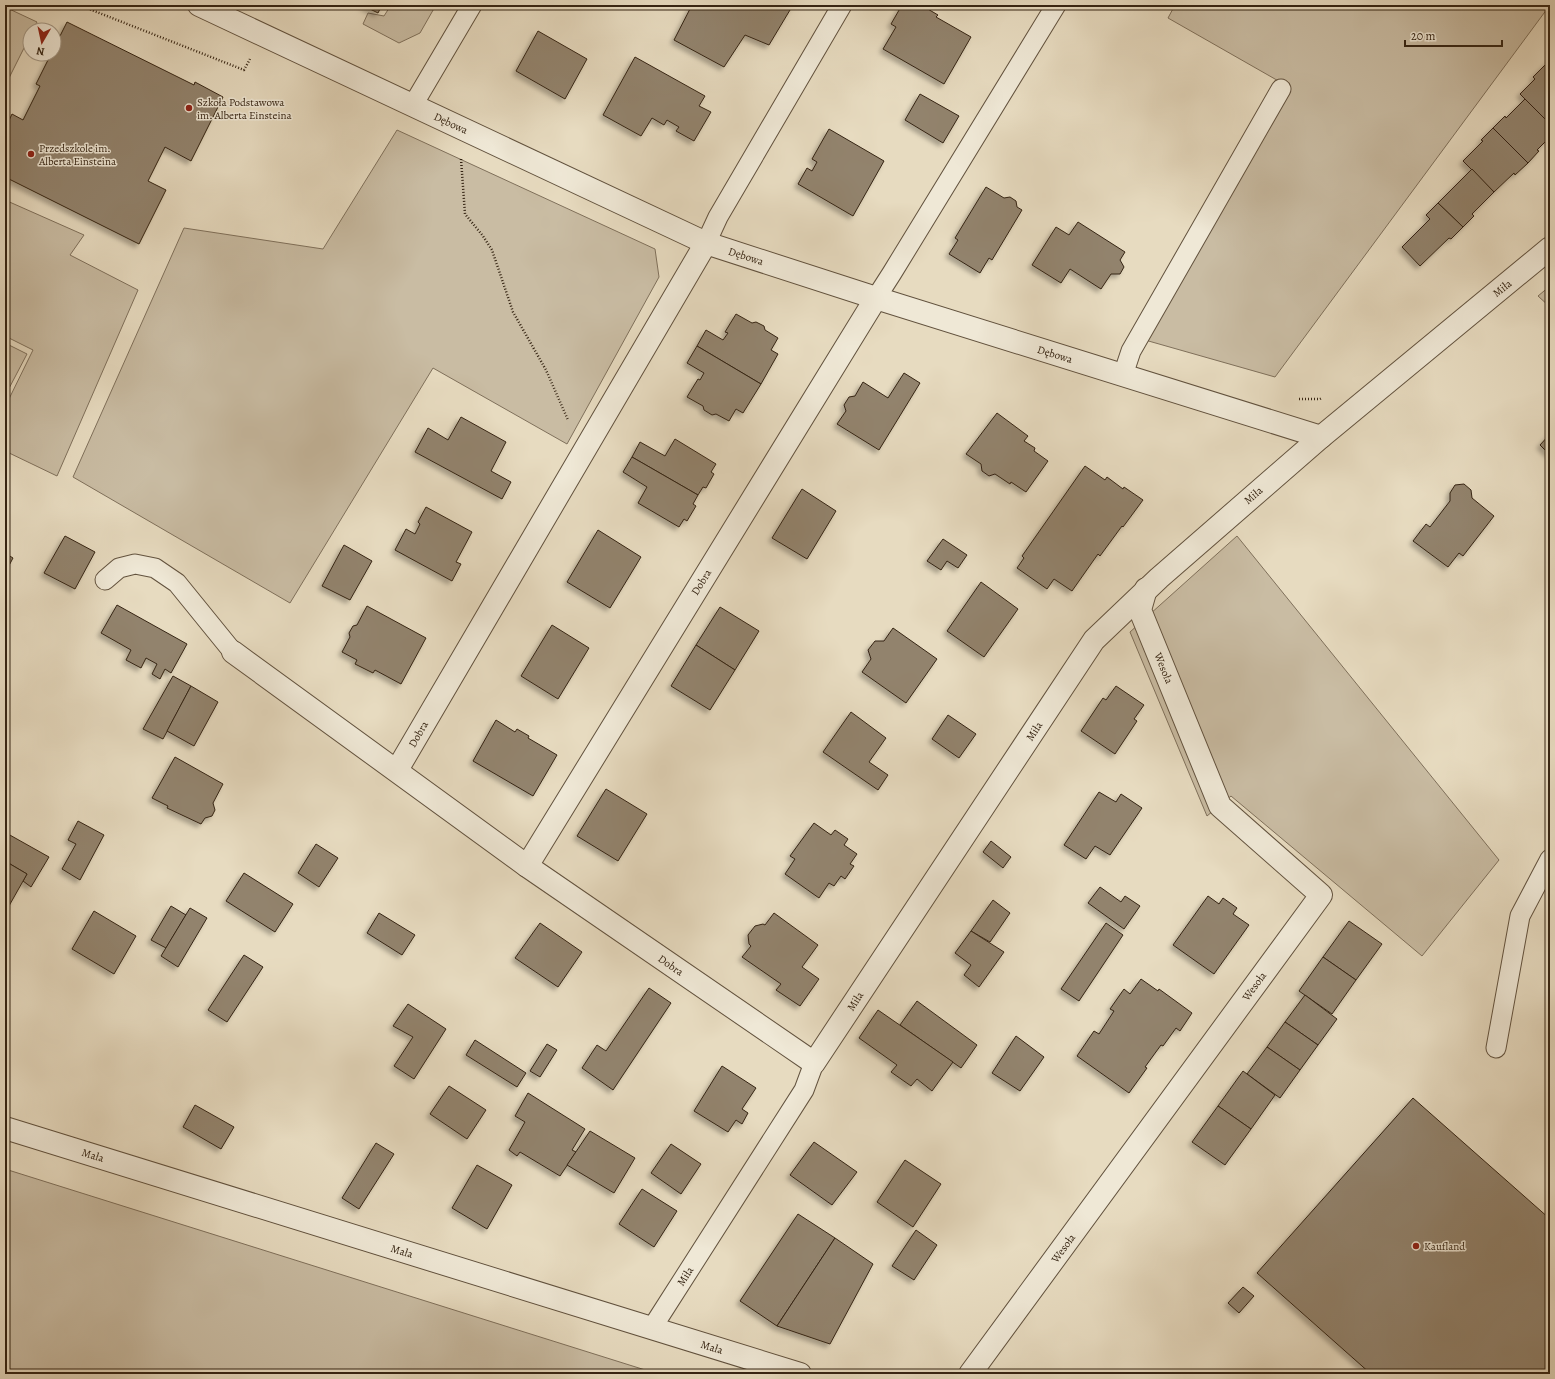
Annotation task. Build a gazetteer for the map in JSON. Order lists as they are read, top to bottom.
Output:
{
  "streets": {
    "street": [
      "Dębowa",
      "Miła",
      "Dobra",
      "Wesoła",
      "Mała"
    ]
  },
  "crossings": [
    ["Dębowa", "Miła"],
    ["Dębowa", "Dobra"],
    ["Miła", "Dobra"],
    ["Miła", "Wesoła"],
    ["Miła", "Mała"]
  ],
  "places": ["Szkoła Podstawowa im. Alberta Einsteina", "Przedszkole im. Alberta Einsteina", "Kaufland"],
  "scale_bar": "20 m",
  "north": "bottom"
}
